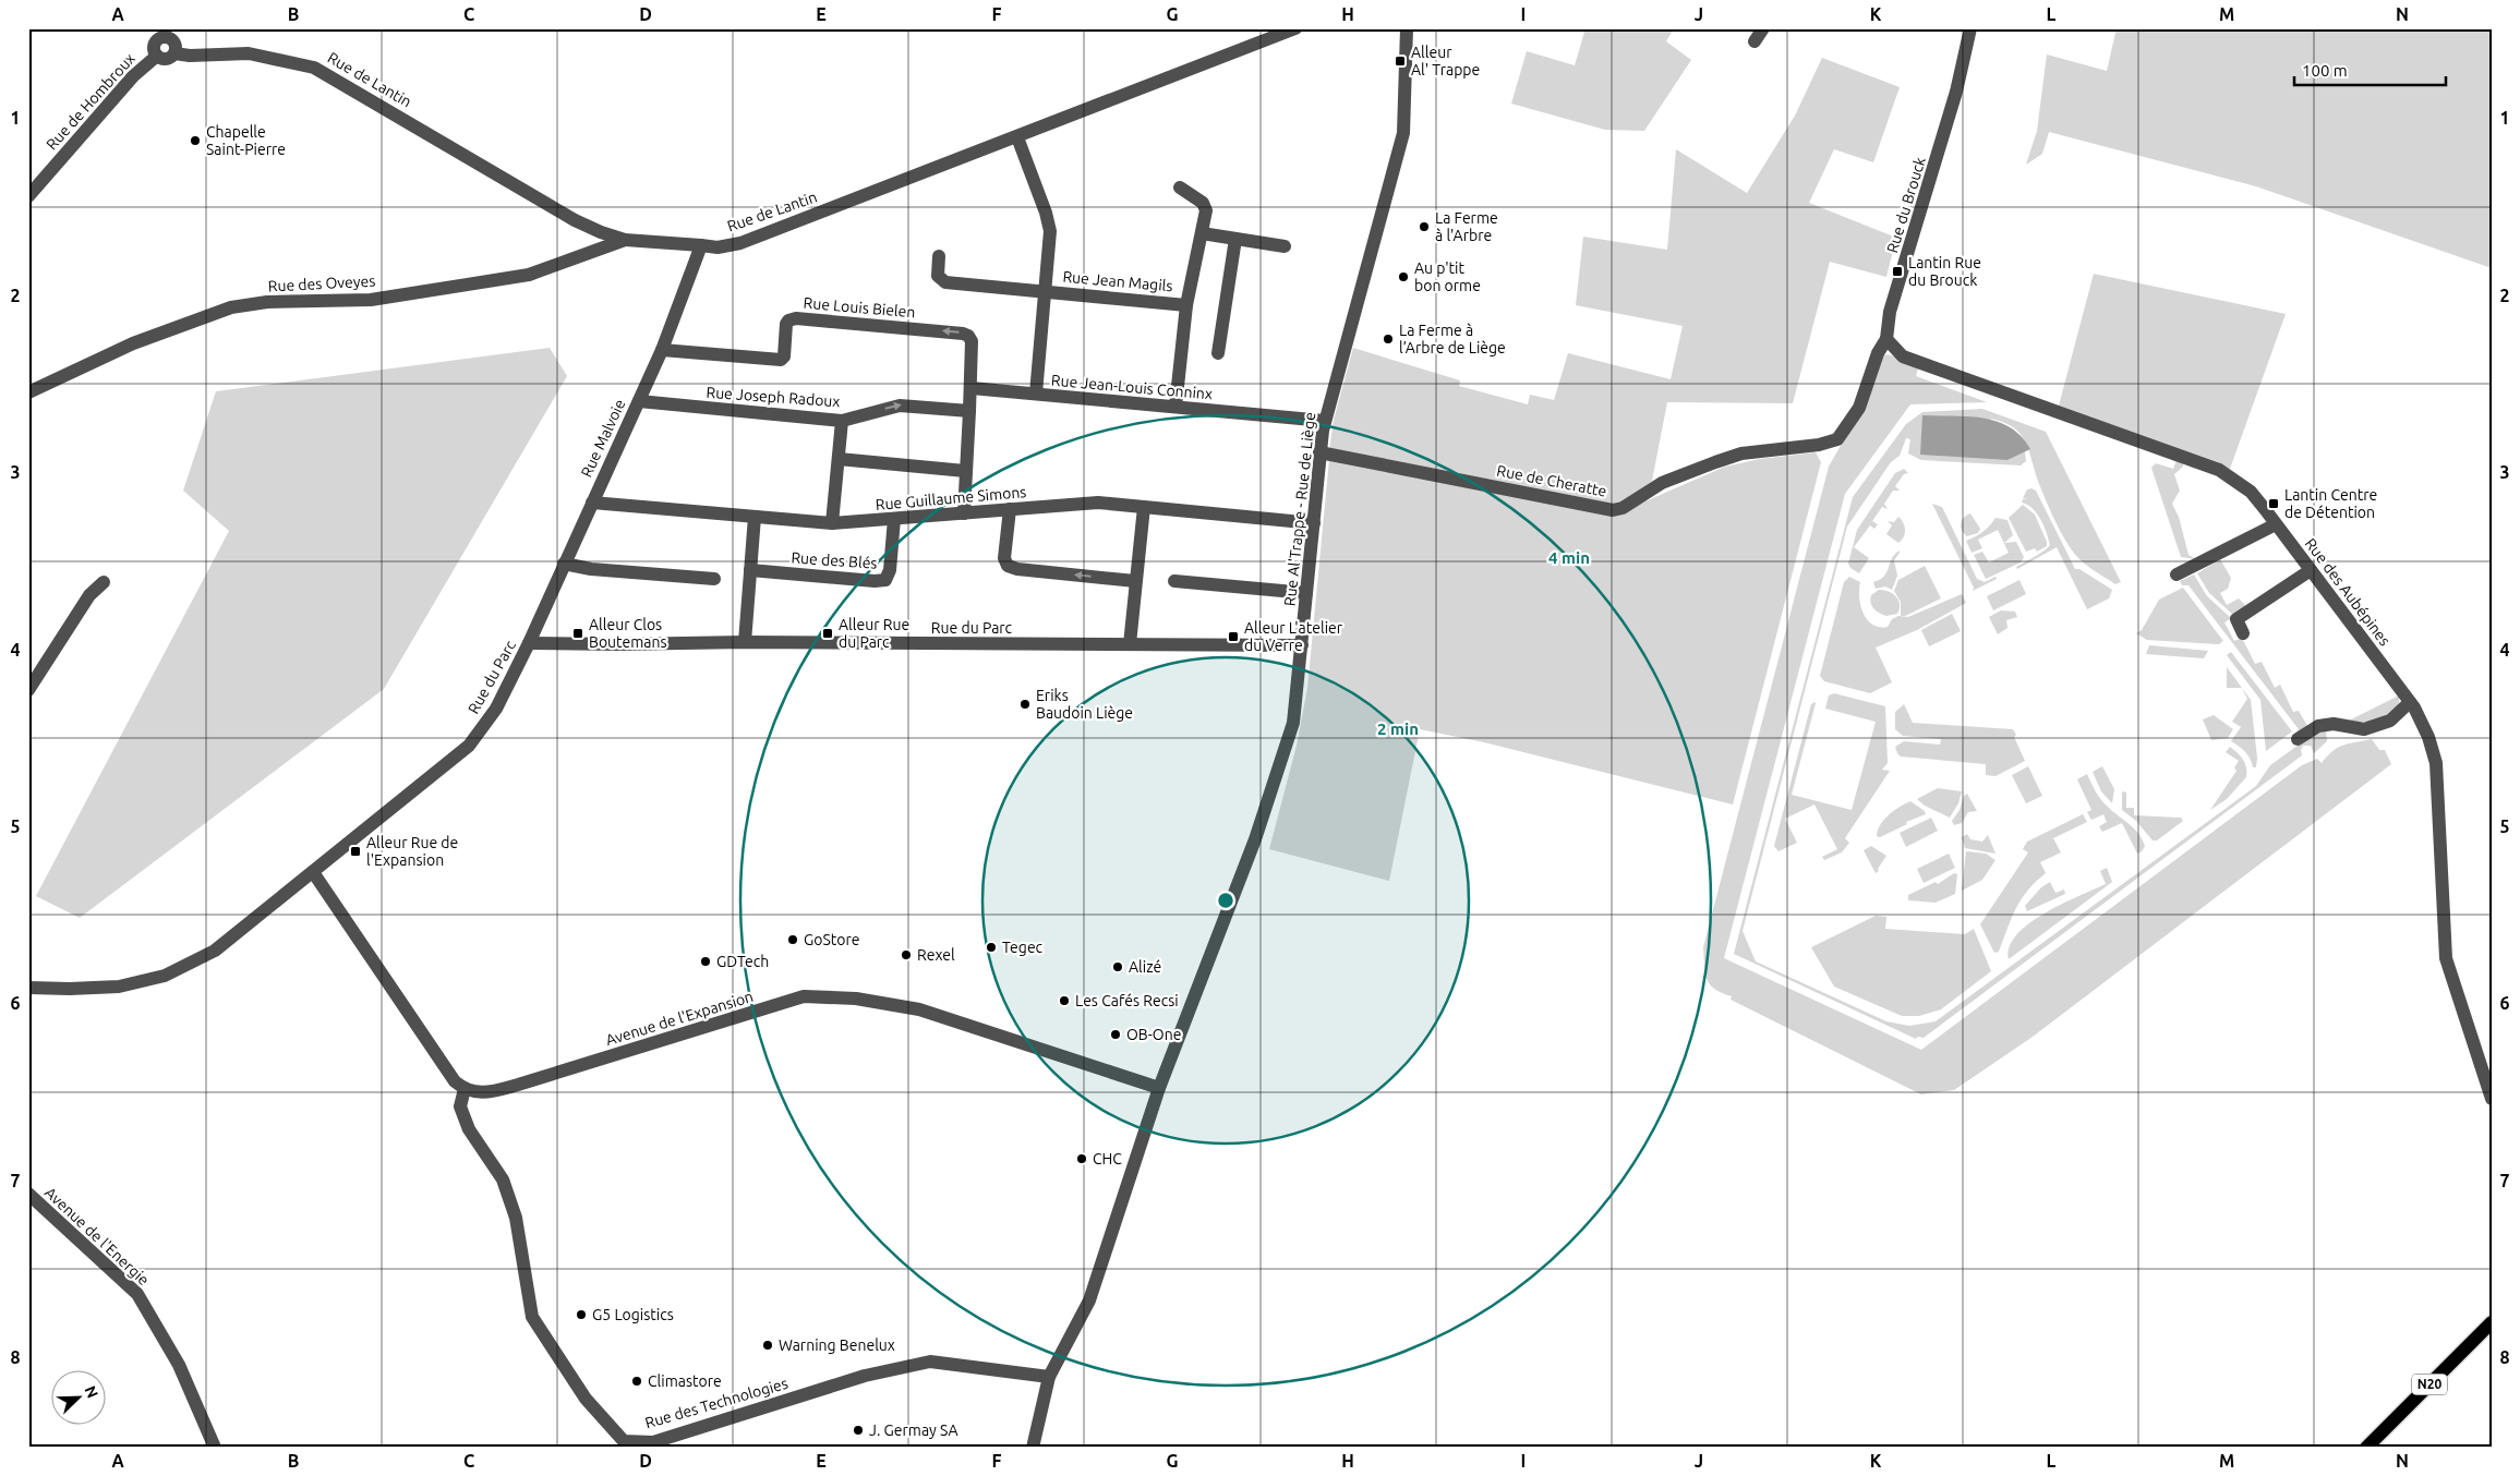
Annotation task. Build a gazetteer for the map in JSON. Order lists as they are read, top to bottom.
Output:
{
  "streets": {
    "main road": ["N20"],
    "street": [
      "Rue de Lantin",
      "Rue de Hombroux",
      "Rue du Brouck",
      "Rue Jean Magils",
      "Rue des Oveyes",
      "Rue Louis Bielen",
      "Rue Jean-Louis Conninx",
      "Rue Joseph Radoux",
      "Rue Malvoie",
      "Rue de Cheratte",
      "Rue Guillaume Simons",
      "Rue Al'Trappe - Rue de Liège",
      "Rue des Blés",
      "Rue des Aubépines",
      "Rue du Parc",
      "Avenue de l'Expansion",
      "Avenue de l'Energie",
      "Rue des Technologies"
    ]
  },
  "crossings": [
    ["Rue de Lantin", "Rue de Hombroux"],
    ["Rue de Lantin", "Rue des Oveyes"],
    ["Rue de Lantin", "Rue Jean-Louis Conninx"],
    ["Rue de Lantin", "Rue Malvoie"],
    ["Rue du Brouck", "Rue de Cheratte"],
    ["Rue du Brouck", "Rue des Aubépines"],
    ["Rue Jean Magils", "Rue Jean-Louis Conninx"],
    ["Rue Louis Bielen", "Rue Malvoie"],
    ["Rue Jean-Louis Conninx", "Rue Al'Trappe - Rue de Liège"],
    ["Rue Joseph Radoux", "Rue Malvoie"],
    ["Rue Malvoie", "Rue Guillaume Simons"],
    ["Rue Malvoie", "Rue du Parc"],
    ["Rue de Cheratte", "Rue Al'Trappe - Rue de Liège"],
    ["Rue Guillaume Simons", "Rue Al'Trappe - Rue de Liège"],
    ["Rue Guillaume Simons", "Rue des Blés"],
    ["Rue Al'Trappe - Rue de Liège", "Rue du Parc"],
    ["Rue Al'Trappe - Rue de Liège", "Avenue de l'Expansion"],
    ["Rue Al'Trappe - Rue de Liège", "Rue des Technologies"],
    ["Avenue de l'Expansion", "Rue des Technologies"]
  ],
  "places": {
    "transit": [
      "Alleur Al' Trappe",
      "Lantin Rue du Brouck",
      "Lantin Centre de Détention",
      "Alleur Clos Boutemans",
      "Alleur Rue du Parc",
      "Alleur L'atelier du Verre",
      "Alleur Rue de l'Expansion"
    ],
    "other": [
      "Chapelle Saint-Pierre",
      "La Ferme à l'Arbre",
      "Au p'tit bon orme",
      "La Ferme à l’Arbre de Liège",
      "Eriks Baudoin Liège",
      "GoStore",
      "Tegec",
      "Rexel",
      "GDTech",
      "Alizé",
      "Les Cafés Recsi",
      "OB-One",
      "CHC",
      "G5 Logistics",
      "Warning Benelux",
      "Climastore",
      "J. Germay SA"
    ]
  },
  "scale_bar": "100 m",
  "north": "top right",
  "grid": {
    "columns": [
      "A",
      "B",
      "C",
      "D",
      "E",
      "F",
      "G",
      "H",
      "I",
      "J",
      "K",
      "L",
      "M",
      "N"
    ],
    "rows": [
      "1",
      "2",
      "3",
      "4",
      "5",
      "6",
      "7",
      "8"
    ]
  },
  "rings": ["4 min", "2 min"]
}
